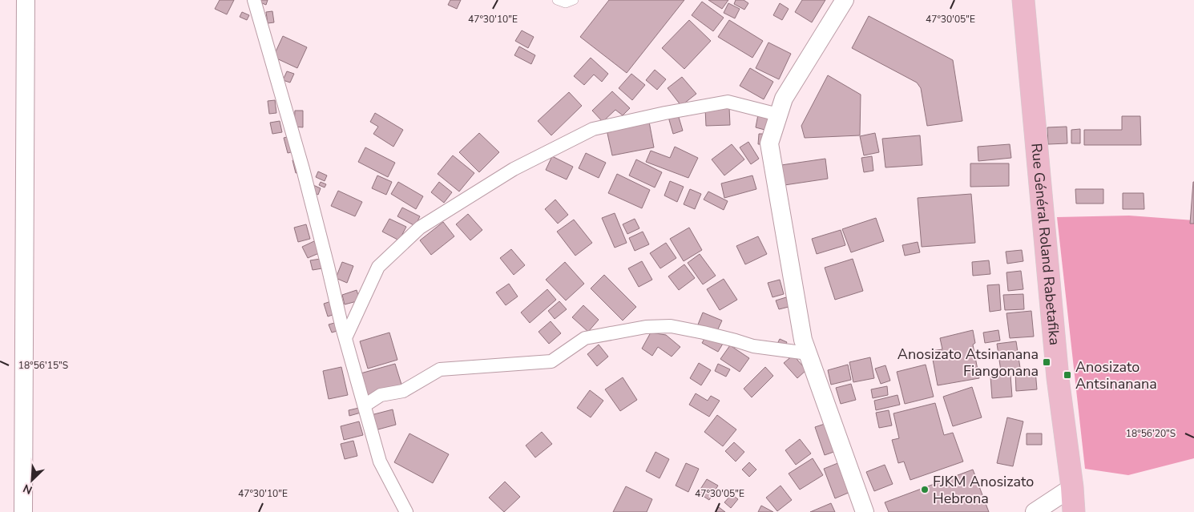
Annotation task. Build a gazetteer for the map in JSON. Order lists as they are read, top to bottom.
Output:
{
  "streets": {
    "main road": ["Rue Général Roland Rabetafika"]
  },
  "places": {
    "transit": ["Anosizato Atsinanana Fiangonana", "Anosizato Antsinanana"],
    "other": ["FJKM Anosizato Hebrona"]
  },
  "north": "bottom left",
  "coordinates": [
    "47°30'10\"E",
    "47°30'05\"E",
    "18°56'15\"S",
    "18°56'20\"S"
  ]
}
